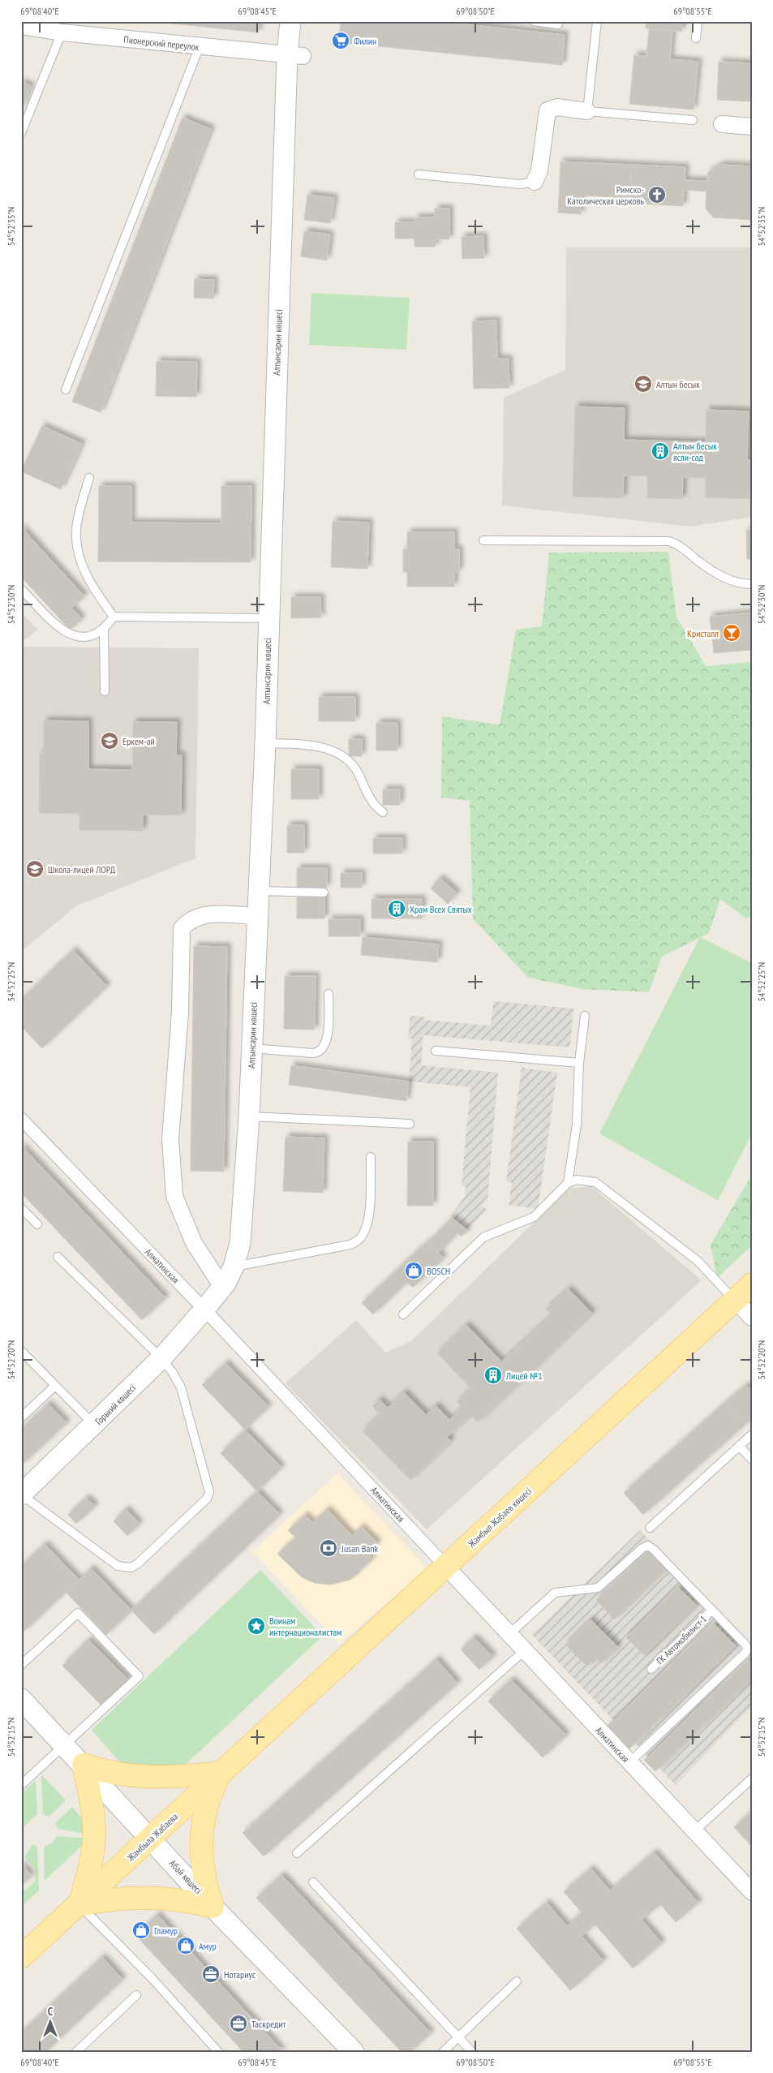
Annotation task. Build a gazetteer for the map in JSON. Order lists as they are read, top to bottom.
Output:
{
  "streets": {
    "main road": ["Жамбыл Жабаев көшесі", "Жамбыла Жабаева"],
    "street": [
      "Пионерский переулок",
      "Алтынсарин көшесі",
      "Алматинская",
      "Горький көшесі",
      "Абай көшесі"
    ],
    "lane": ["ГК Автомобилист-1"]
  },
  "crossings": [
    ["Пионерский переулок", "Алтынсарин көшесі"],
    ["Алтынсарин көшесі", "Алматинская"],
    ["Алтынсарин көшесі", "Горький көшесі"],
    ["Алматинская", "Горький көшесі"],
    ["Алматинская", "Жамбыл Жабаев көшесі"],
    ["Жамбыл Жабаев көшесі", "Жамбыла Жабаева"],
    ["Жамбыла Жабаева", "Абай көшесі"]
  ],
  "places": {
    "supermarket": ["Филин"],
    "church": ["Римско- Католическая церковь"],
    "school or university": ["Алтын бесык", "Еркем-ай", "Школа-лицей ЛОРД"],
    "building": ["Алтын бесык ясли-сад", "Храм Всех Святых", "Лицей №1"],
    "bar": ["Кристалл"],
    "shop": ["BOSCH", "Гламур", "Амур"],
    "bank": ["Jusan Bank"],
    "place": ["Воинам интернационалистам"],
    "office": ["Нотариус", "Таскредит"]
  },
  "north": "top",
  "coordinates": [
    "69°08'40\"E",
    "69°08'45\"E",
    "69°08'50\"E",
    "69°08'55\"E",
    "54°52'35\"N",
    "54°52'30\"N",
    "54°52'25\"N",
    "54°52'20\"N",
    "54°52'15\"N"
  ]
}
